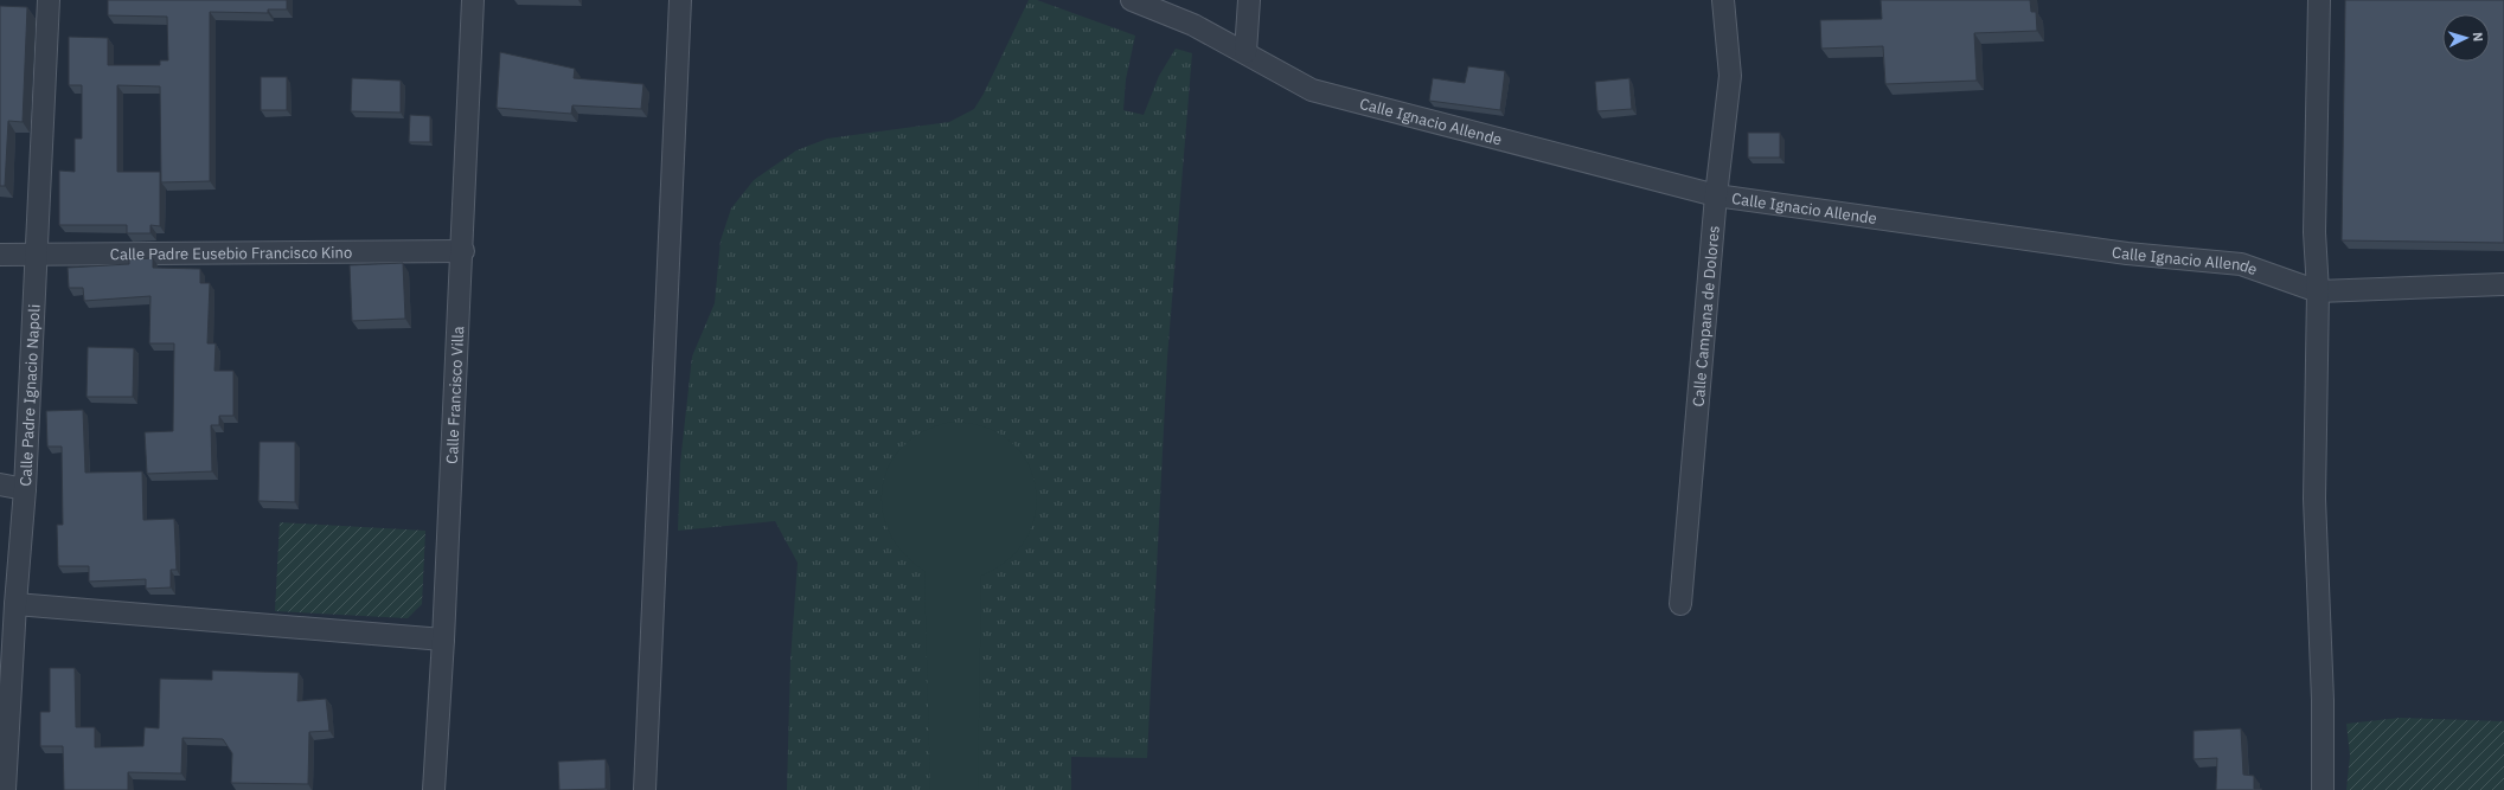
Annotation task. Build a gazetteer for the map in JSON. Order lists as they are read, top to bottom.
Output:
{
  "streets": {
    "street": [
      "Calle Ignacio Allende",
      "Calle Padre Eusebio Francisco Kino",
      "Calle Campana de Dolores",
      "Calle Padre Ignacio Napoli",
      "Calle Francisco Villa"
    ]
  },
  "crossings": [
    ["Calle Ignacio Allende", "Calle Campana de Dolores"],
    ["Calle Padre Eusebio Francisco Kino", "Calle Padre Ignacio Napoli"],
    ["Calle Padre Eusebio Francisco Kino", "Calle Francisco Villa"]
  ],
  "north": "right"
}
